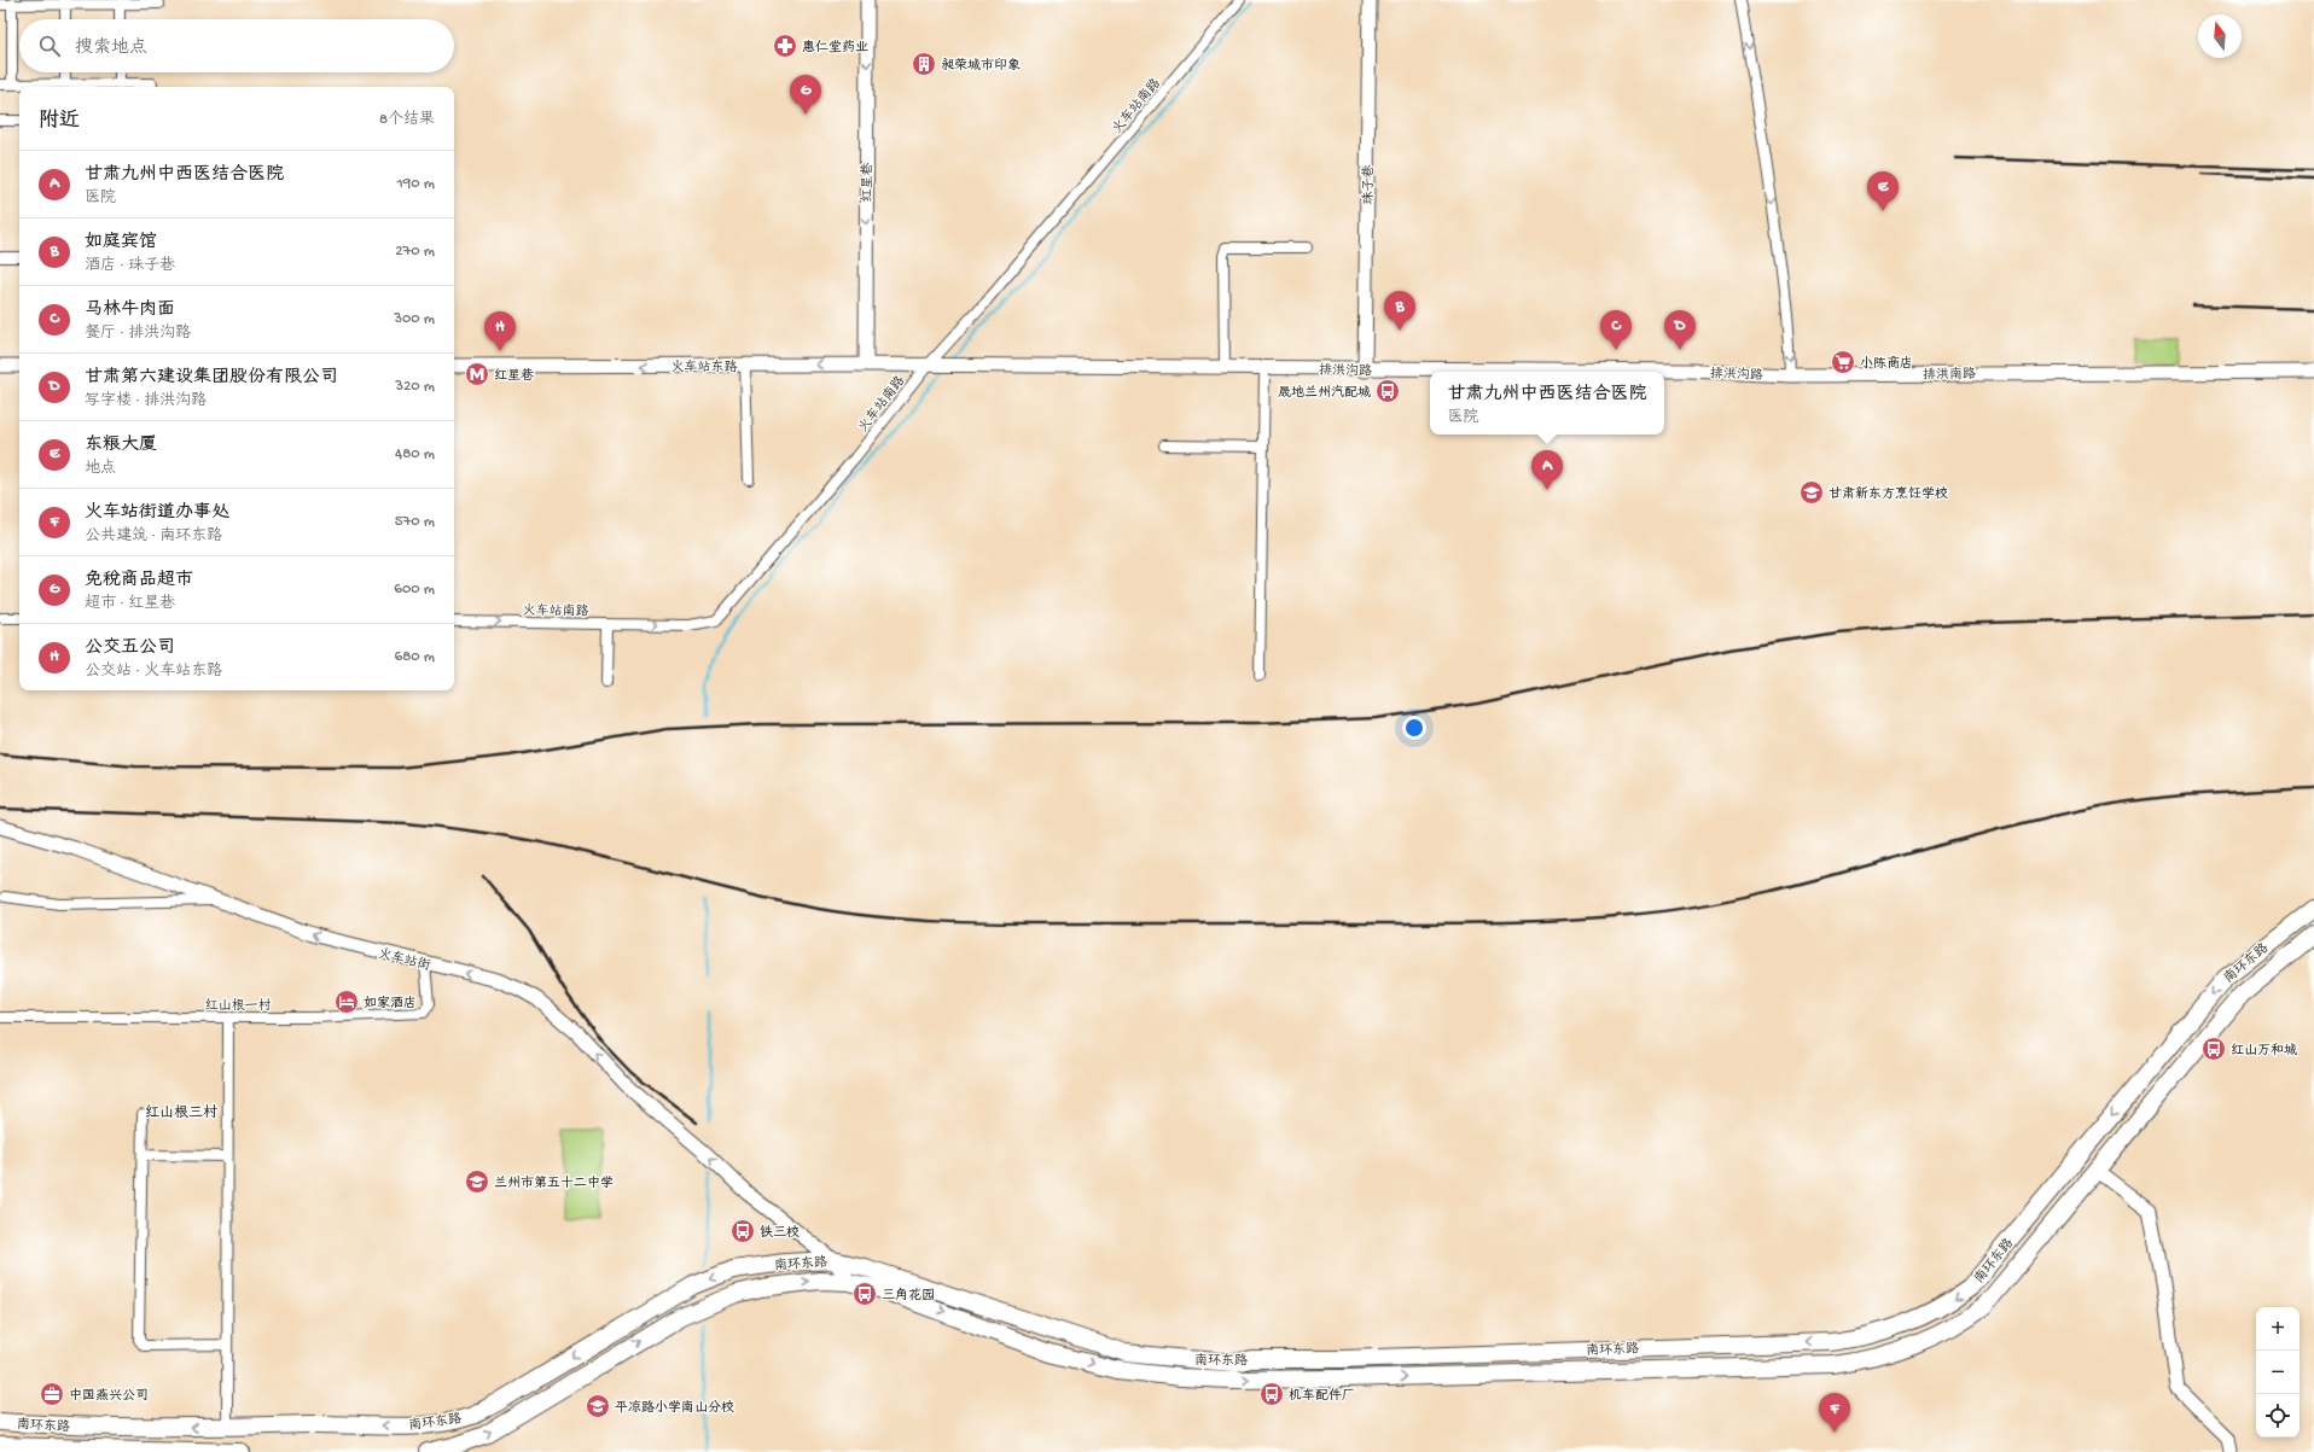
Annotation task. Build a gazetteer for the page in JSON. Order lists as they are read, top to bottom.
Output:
{
  "streets": {
    "highway": ["南环东路"],
    "main road": [
      "红星巷",
      "珠子巷",
      "火车站东路",
      "排洪沟路",
      "排洪南路",
      "火车站街"
    ],
    "street": ["火车站南路", "红山根一村"]
  },
  "crossings": [
    ["火车站南路", "火车站东路"],
    ["红星巷", "火车站东路"],
    ["珠子巷", "排洪沟路"],
    ["火车站东路", "排洪沟路"],
    ["排洪沟路", "排洪南路"],
    ["火车站街", "南环东路"],
    ["火车站街", "红山根一村"]
  ],
  "one_way": [
    "火车站南路",
    "红星巷",
    "火车站东路",
    "火车站街"
  ],
  "districts": ["红山根三村"],
  "places": {
    "pharmacy": ["惠仁堂药业"],
    "building": ["昶荣城市印象"],
    "supermarket": ["小陈商店"],
    "metro station": ["红星巷"],
    "bus stop": [
      "晟地兰州汽配城",
      "红山万和城",
      "铁三校",
      "三角花园",
      "机车配件厂"
    ],
    "school or university": ["甘肃新东方烹饪学校", "兰州市第五十二中学", "平凉路小学南山分校"],
    "hotel": ["如家酒店"],
    "office": ["中国燕兴公司"]
  },
  "north": "top",
  "page": {
    "search": "搜索地点",
    "pins": [
      "G",
      "E",
      "B",
      "C",
      "D",
      "H",
      "A",
      "F"
    ],
    "heading": ["附近", "8个结果"],
    "list": [
      {
        "mark": "A",
        "name": "甘肃九州中西医结合医院",
        "note": "医院",
        "value": "190 m"
      },
      {
        "mark": "B",
        "name": "如庭宾馆",
        "note": "酒店 · 珠子巷",
        "value": "270 m"
      },
      {
        "mark": "C",
        "name": "马林牛肉面",
        "note": "餐厅 · 排洪沟路",
        "value": "300 m"
      },
      {
        "mark": "D",
        "name": "甘肃第六建设集团股份有限公司",
        "note": "写字楼 · 排洪沟路",
        "value": "320 m"
      },
      {
        "mark": "E",
        "name": "东粮大厦",
        "note": "地点",
        "value": "480 m"
      },
      {
        "mark": "F",
        "name": "火车站街道办事处",
        "note": "公共建筑 · 南环东路",
        "value": "570 m"
      },
      {
        "mark": "G",
        "name": "免税商品超市",
        "note": "超市 · 红星巷",
        "value": "600 m"
      },
      {
        "mark": "H",
        "name": "公交五公司",
        "note": "公交站 · 火车站东路",
        "value": "680 m"
      }
    ],
    "popup": ["甘肃九州中西医结合医院", "医院"],
    "map_buttons": ["+", "−"]
  }
}
